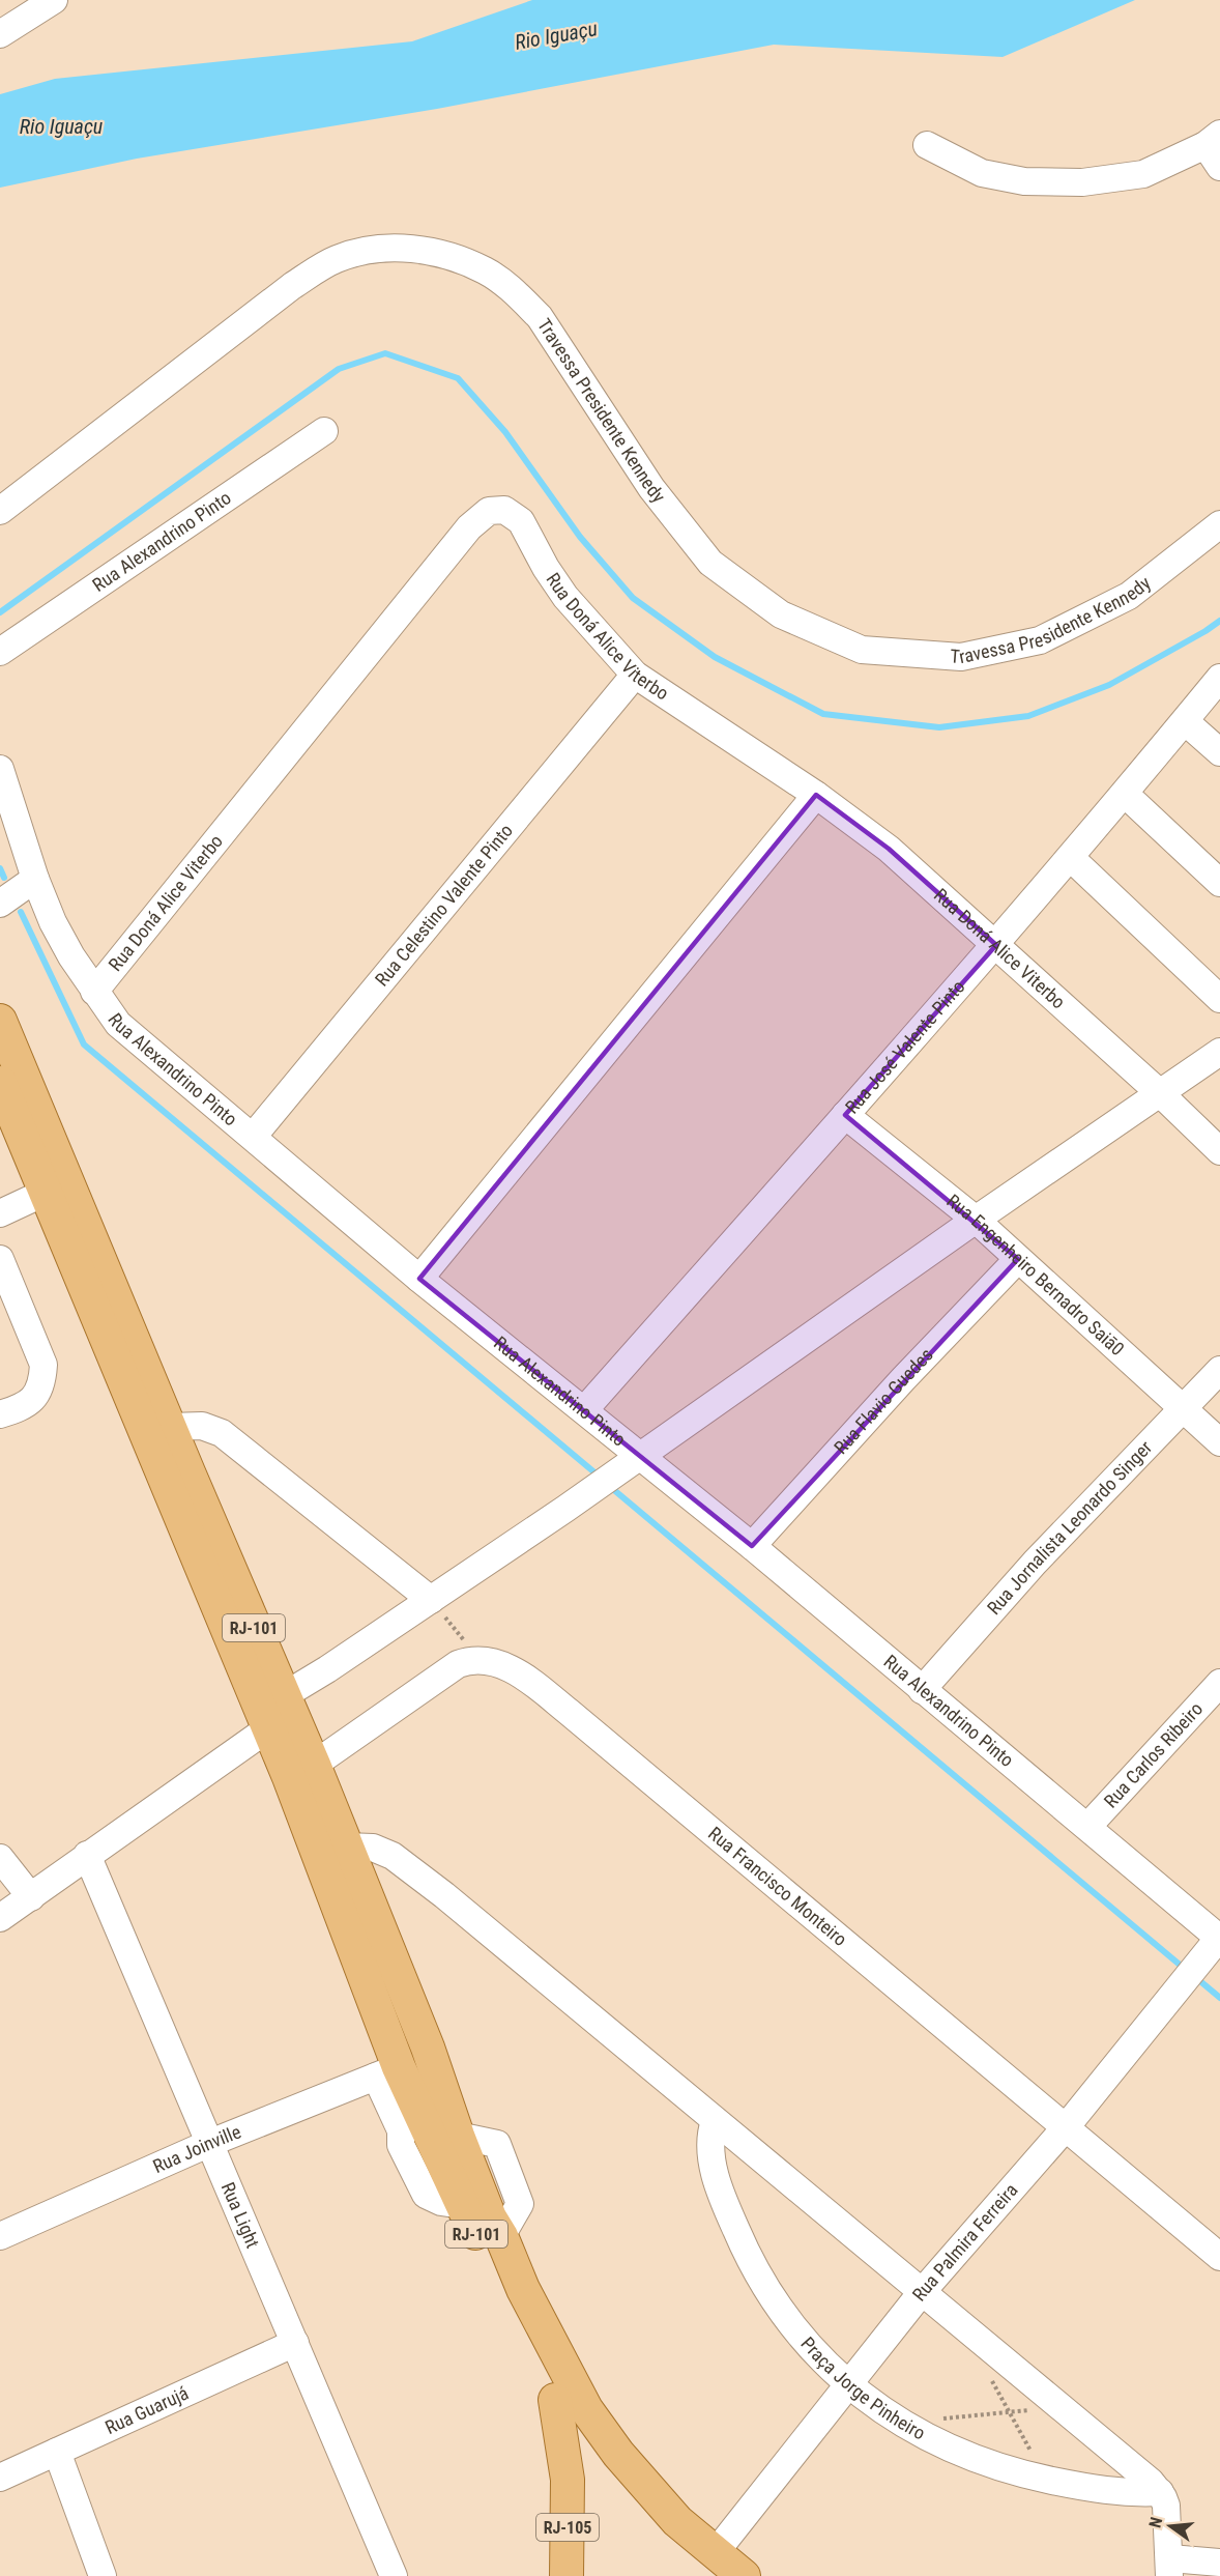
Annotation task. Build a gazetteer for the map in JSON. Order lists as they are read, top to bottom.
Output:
{
  "streets": {
    "main road": ["RJ-101", "RJ-105"],
    "street": [
      "Travessa Presidente Kennedy",
      "Rua Alexandrino Pinto",
      "Rua Doná Alice Viterbo",
      "Rua Celestino Valente Pinto",
      "Rua José Valente Pinto",
      "Rua Engenheiro Bernadro Saiā0",
      "Rua Flavio Guedes",
      "Rua Jornalista Leonardo Singer",
      "Rua Carlos Ribeiro",
      "Rua Francisco Monteiro",
      "Rua Joinville",
      "Rua Light",
      "Rua Palmira Ferreira",
      "Praça Jorge Pinheiro",
      "Rua Guarujá"
    ]
  },
  "crossings": [
    ["Rua Alexandrino Pinto", "Rua Doná Alice Viterbo"],
    ["Rua Alexandrino Pinto", "Rua Celestino Valente Pinto"],
    ["Rua Alexandrino Pinto", "Rua José Valente Pinto"],
    ["Rua Alexandrino Pinto", "Rua Flavio Guedes"],
    ["Rua Alexandrino Pinto", "Rua Jornalista Leonardo Singer"],
    ["Rua Alexandrino Pinto", "Rua Carlos Ribeiro"],
    ["Rua Alexandrino Pinto", "Rua Palmira Ferreira"],
    ["Rua Doná Alice Viterbo", "Rua Celestino Valente Pinto"],
    ["Rua Doná Alice Viterbo", "Rua José Valente Pinto"],
    ["Rua José Valente Pinto", "Rua Engenheiro Bernadro Saiā0"],
    ["Rua Engenheiro Bernadro Saiā0", "Rua Flavio Guedes"],
    ["Rua Engenheiro Bernadro Saiā0", "Rua Jornalista Leonardo Singer"],
    ["RJ-101", "Rua Joinville"],
    ["RJ-101", "Rua Palmira Ferreira"],
    ["RJ-101", "RJ-105"],
    ["Rua Francisco Monteiro", "Rua Palmira Ferreira"],
    ["Rua Joinville", "Rua Light"],
    ["Rua Light", "Rua Guarujá"],
    ["Rua Palmira Ferreira", "Praça Jorge Pinheiro"]
  ],
  "water": ["Rio Iguaçu"],
  "north": "left"
}
